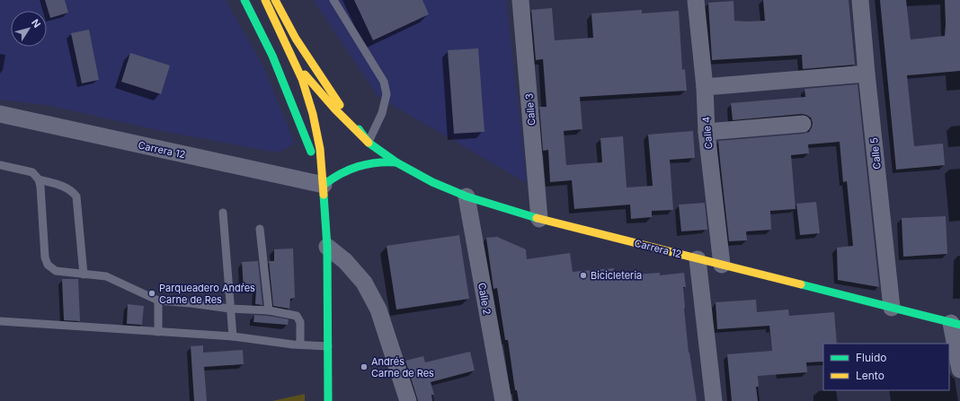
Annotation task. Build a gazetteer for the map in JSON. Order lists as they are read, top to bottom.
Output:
{
  "streets": {
    "main road": ["Carrera 12"],
    "street": [
      "Calle 3",
      "Calle 4",
      "Calle 5",
      "Calle 2"
    ]
  },
  "crossings": [
    ["Calle 3", "Carrera 12"],
    ["Calle 4", "Carrera 12"],
    ["Carrera 12", "Calle 5"],
    ["Carrera 12", "Calle 2"]
  ],
  "places": ["Bicicleteria", "Parqueadero Andŕes Carne de Res", "Andrés Carne de Res"],
  "legend": ["Fluido", "Lento"],
  "north": "top right"
}
